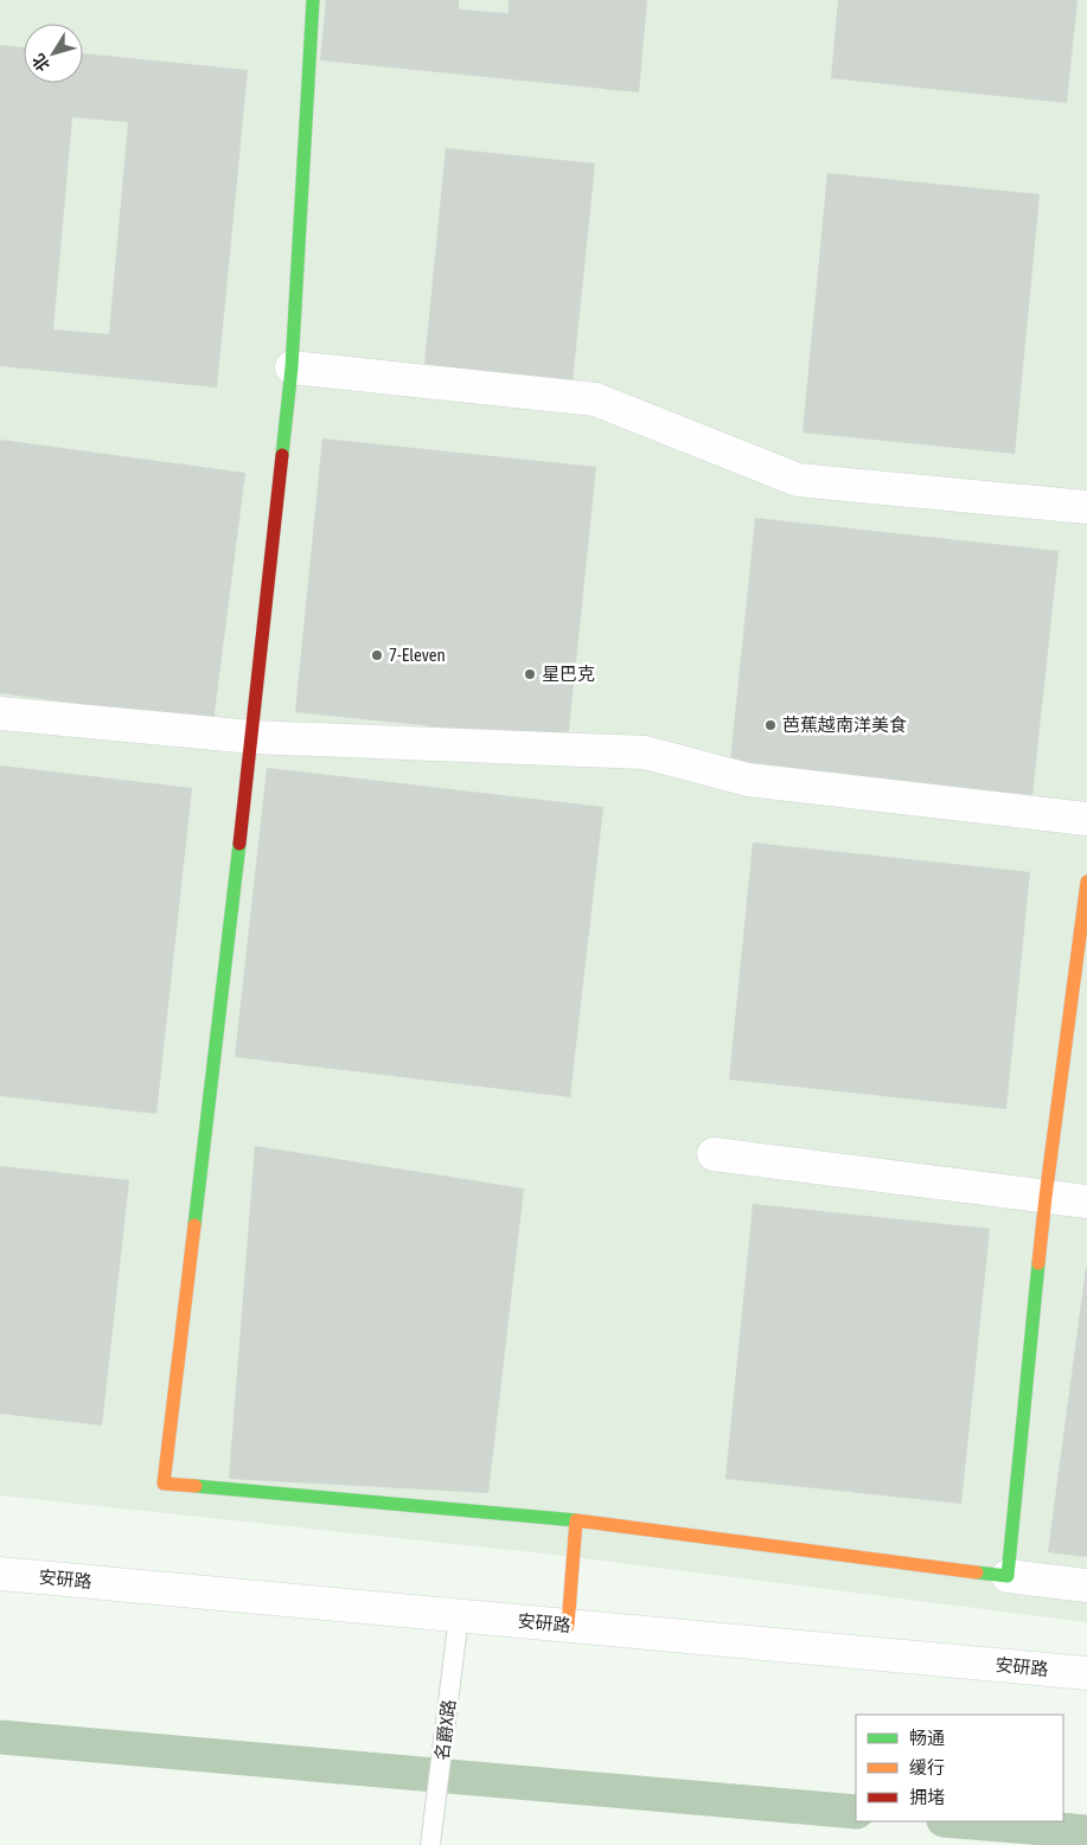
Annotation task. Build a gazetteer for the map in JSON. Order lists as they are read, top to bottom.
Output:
{
  "streets": {
    "street": ["安研路"],
    "lane": ["名爵X路"]
  },
  "crossings": [
    ["安研路", "名爵X路"]
  ],
  "places": ["7-Eleven", "星巴克", "芭蕉越南洋美食"],
  "legend": ["畅通", "缓行", "拥堵"],
  "north": "bottom left"
}
